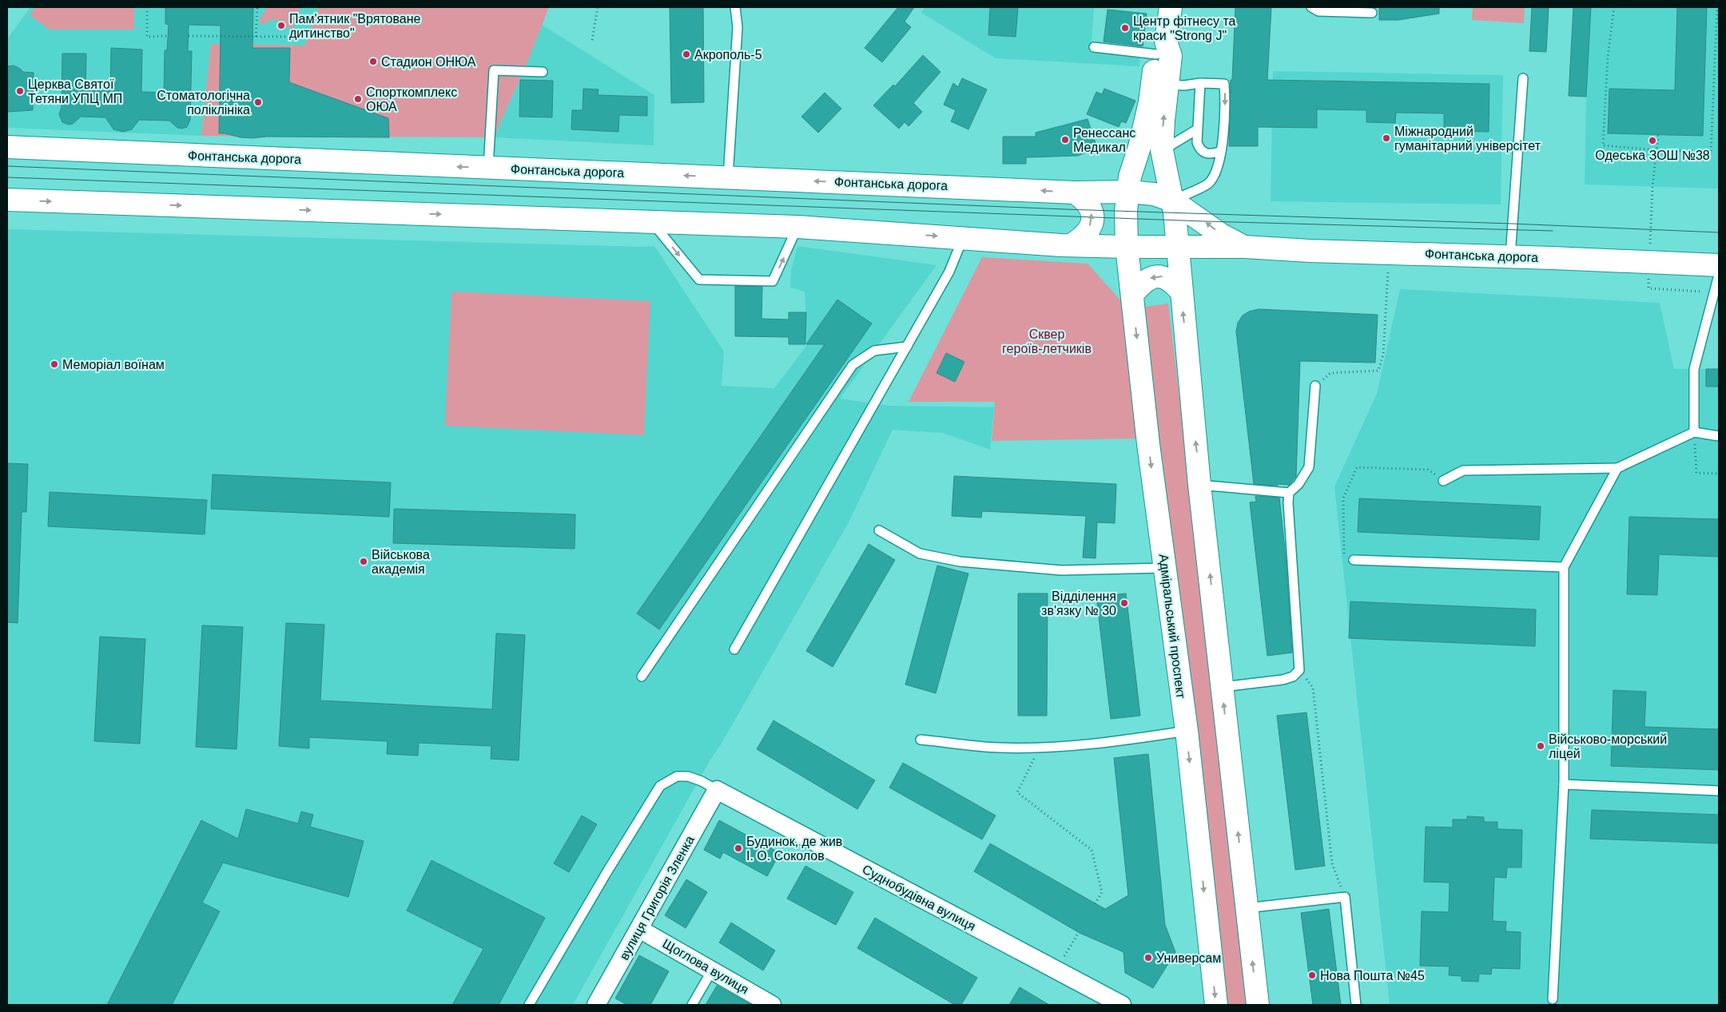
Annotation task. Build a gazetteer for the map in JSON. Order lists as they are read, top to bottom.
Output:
{
  "streets": {
    "main road": ["Фонтанська дорога", "Адміральський проспект"],
    "street": ["вулиця Григорія Зленка", "Суднобудівна вулиця", "Щоглова вулиця"]
  },
  "crossings": [
    ["Фонтанська дорога", "Адміральський проспект"],
    ["вулиця Григорія Зленка", "Суднобудівна вулиця"],
    ["вулиця Григорія Зленка", "Щоглова вулиця"]
  ],
  "parks": ["Сквер героїв-летчиків"],
  "places": [
    "Пам'ятник \"Врятоване дитинство\"",
    "Центр фітнесу та краси \"Strong J\"",
    "Акрополь-5",
    "Стадион ОНЮА",
    "Церква Святої Тетяни УПЦ МП",
    "Спорткомплекс ОЮА",
    "Стоматологічна поліклініка",
    "Міжнародний гуманітарний універсітет",
    "Ренессанс Медикал",
    "Одеська ЗОШ №38",
    "Меморіал воїнам",
    "Військова академія",
    "Відділення зв'язку № 30",
    "Військово-морський ліцей",
    "Будинок, де жив І. О. Соколов",
    "Универсам",
    "Нова Пошта №45"
  ]
}
